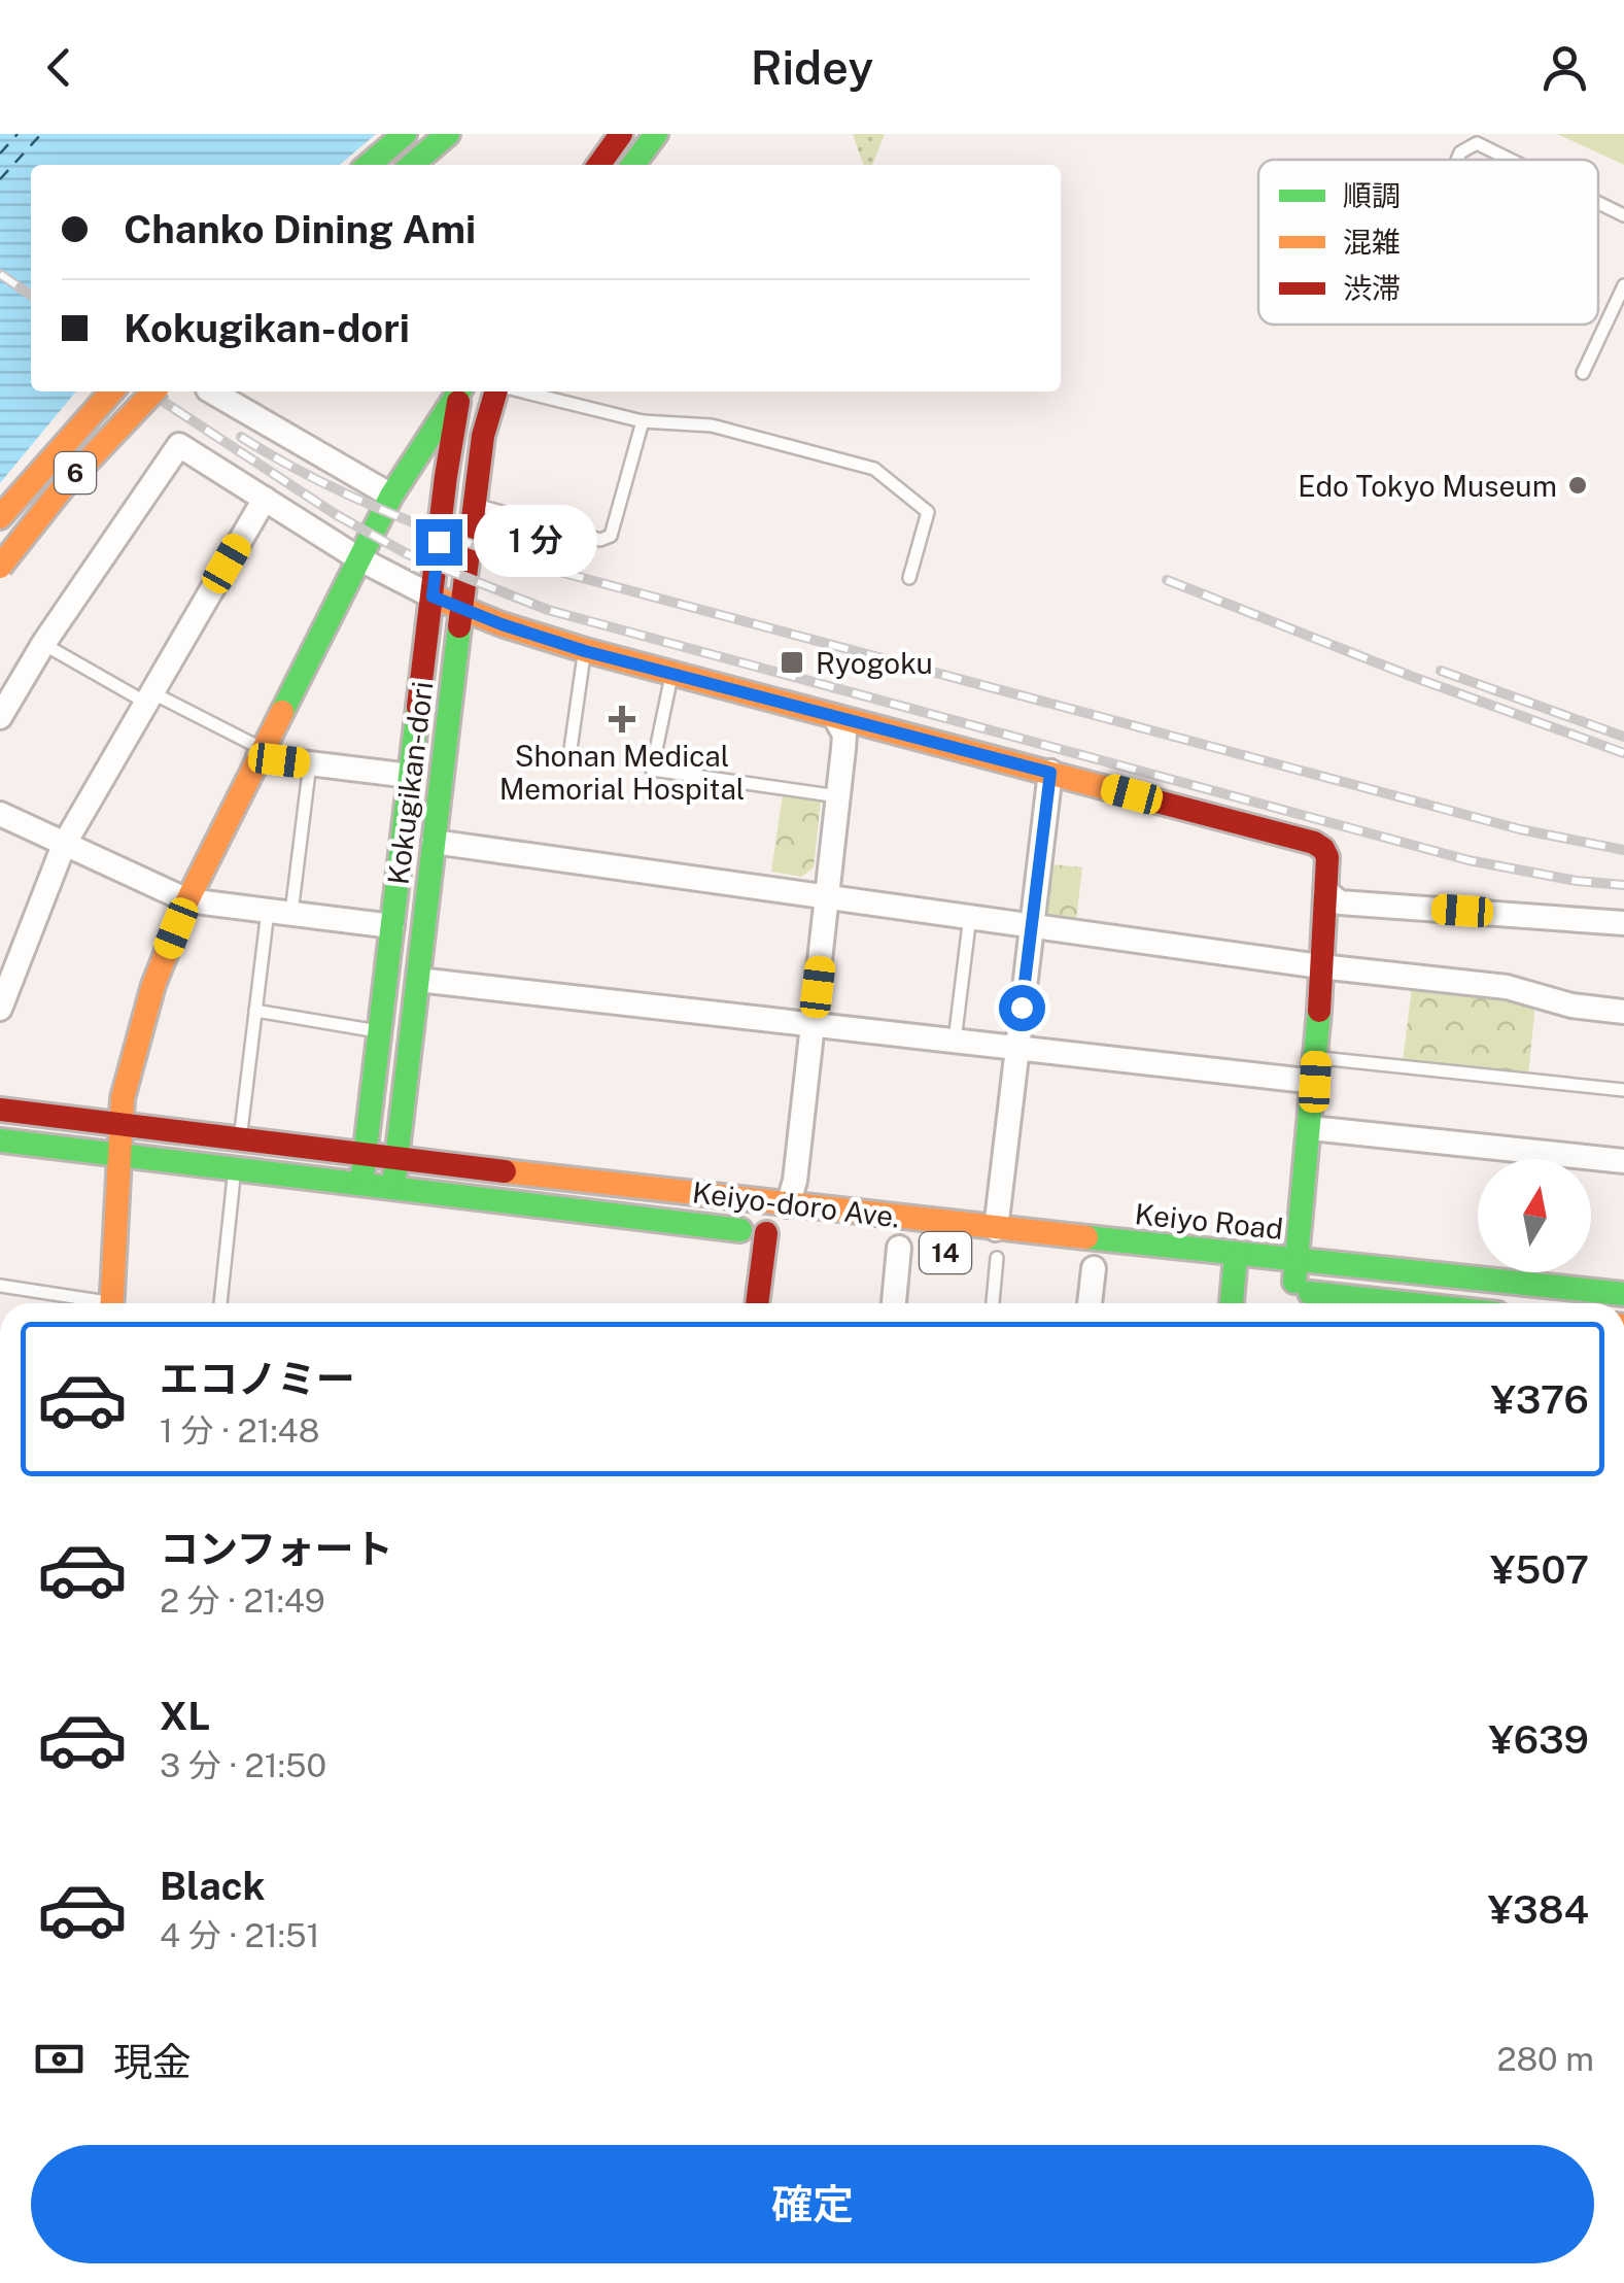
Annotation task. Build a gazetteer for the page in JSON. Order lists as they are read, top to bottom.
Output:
{
  "streets": {
    "main road": [
      "6",
      "Kokugikan-dori",
      "Keiyo-doro Ave.",
      "Keiyo Road",
      "14"
    ]
  },
  "crossings": [
    ["Kokugikan-dori", "Keiyo-doro Ave."],
    ["Keiyo-doro Ave.", "Keiyo Road"]
  ],
  "places": {
    "other": ["Edo Tokyo Museum"],
    "transit": ["Ryogoku"],
    "health": ["Shonan Medical Memorial Hospital"]
  },
  "legend": ["順調", "混雑", "渋滞"],
  "north": "top",
  "page": {
    "header": "Ridey",
    "banner": ["Chanko Dining Ami", "Kokugikan-dori"],
    "bubble": "1 分",
    "list": [
      {
        "name": "エコノミー",
        "note": "1 分 · 21:48",
        "value": "¥376"
      },
      {
        "name": "コンフォート",
        "note": "2 分 · 21:49",
        "value": "¥507"
      },
      {
        "name": "XL",
        "note": "3 分 · 21:50",
        "value": "¥639"
      },
      {
        "name": "Black",
        "note": "4 分 · 21:51",
        "value": "¥384"
      }
    ],
    "pay": ["現金", "280 m"],
    "buttons": "確定"
  }
}
